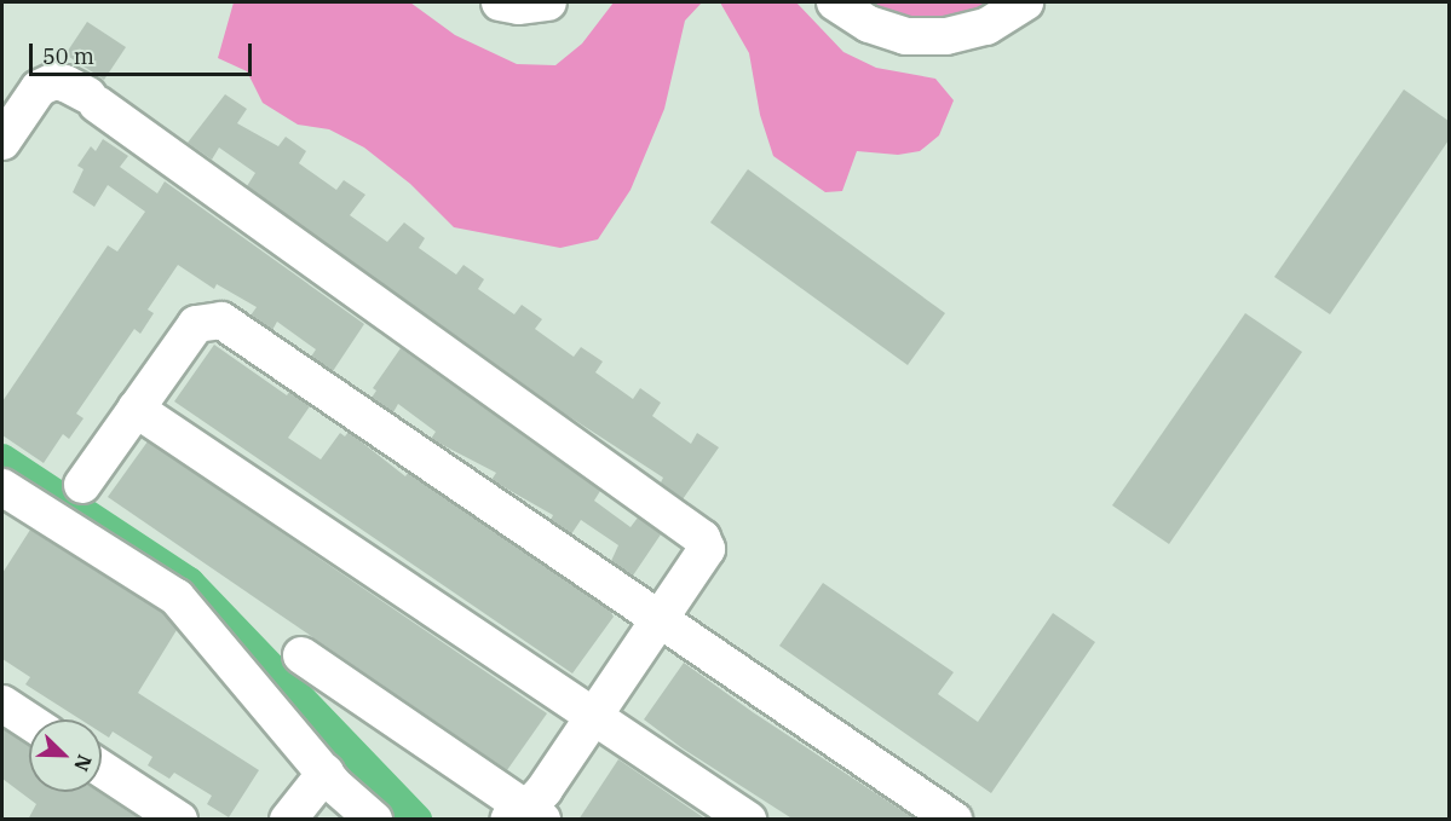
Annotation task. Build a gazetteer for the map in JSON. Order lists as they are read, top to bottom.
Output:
{
  "scale_bar": "50 m",
  "north": "bottom right"
}
